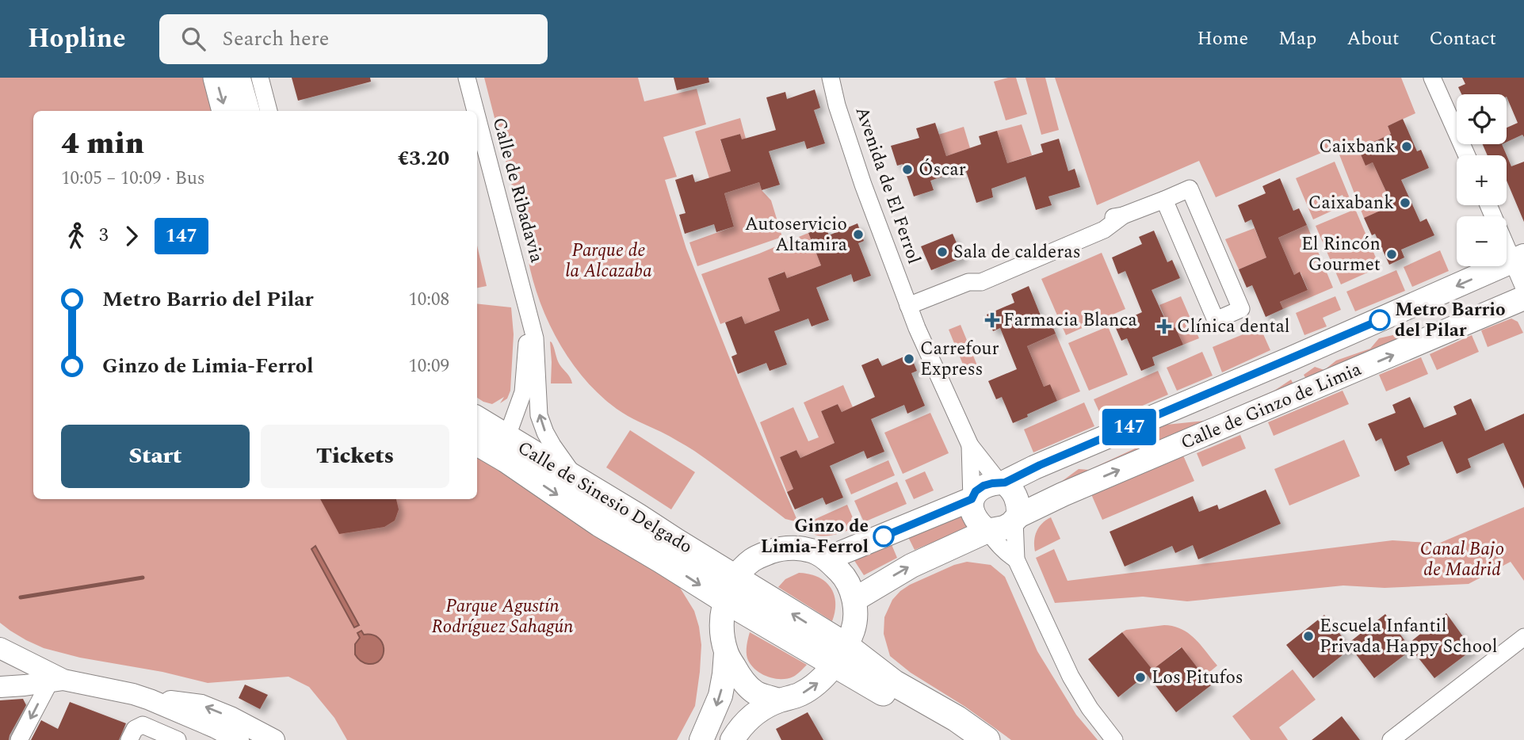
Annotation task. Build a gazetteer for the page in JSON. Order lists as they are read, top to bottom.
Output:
{
  "streets": {
    "main road": ["Calle de Ginzo de Limia", "Calle de Sinesio Delgado"],
    "street": ["Avenida de El Ferrol", "Calle de Ribadavia"]
  },
  "crossings": [
    ["Avenida de El Ferrol", "Calle de Ginzo de Limia"],
    ["Calle de Ribadavia", "Calle de Sinesio Delgado"]
  ],
  "parks": ["Parque de la Alcazaba", "Canal Bajo de Madrid", "Parque Agustín Rodríguez Sahagún"],
  "places": {
    "other": [
      "Caixbank",
      "Óscar",
      "Caixabank",
      "Autoservicio Altamira",
      "Sala de calderas",
      "El Rincón Gourmet",
      "Metro Barrio del Pilar",
      "Carrefour Express",
      "Ginzo de Limia-Ferrol",
      "Escuela Infantil Privada Happy School",
      "Los Pitufos"
    ],
    "health": ["Farmacia Blanca", "Clínica dental"]
  },
  "lines": ["bus line 147"],
  "page": {
    "header": "Hopline",
    "search": "Search here",
    "nav": [
      "Home",
      "Map",
      "About",
      "Contact"
    ],
    "on_map": "147",
    "map_buttons": ["+", "−"],
    "heading": ["4 min", "10:05 – 10:09 · Bus", "€3.20"],
    "legs": ["3", "147"],
    "list": [
      {
        "name": "Metro Barrio del Pilar",
        "value": "10:08"
      },
      {
        "name": "Ginzo de Limia-Ferrol",
        "value": "10:09"
      }
    ],
    "buttons": ["Start", "Tickets"]
  }
}
